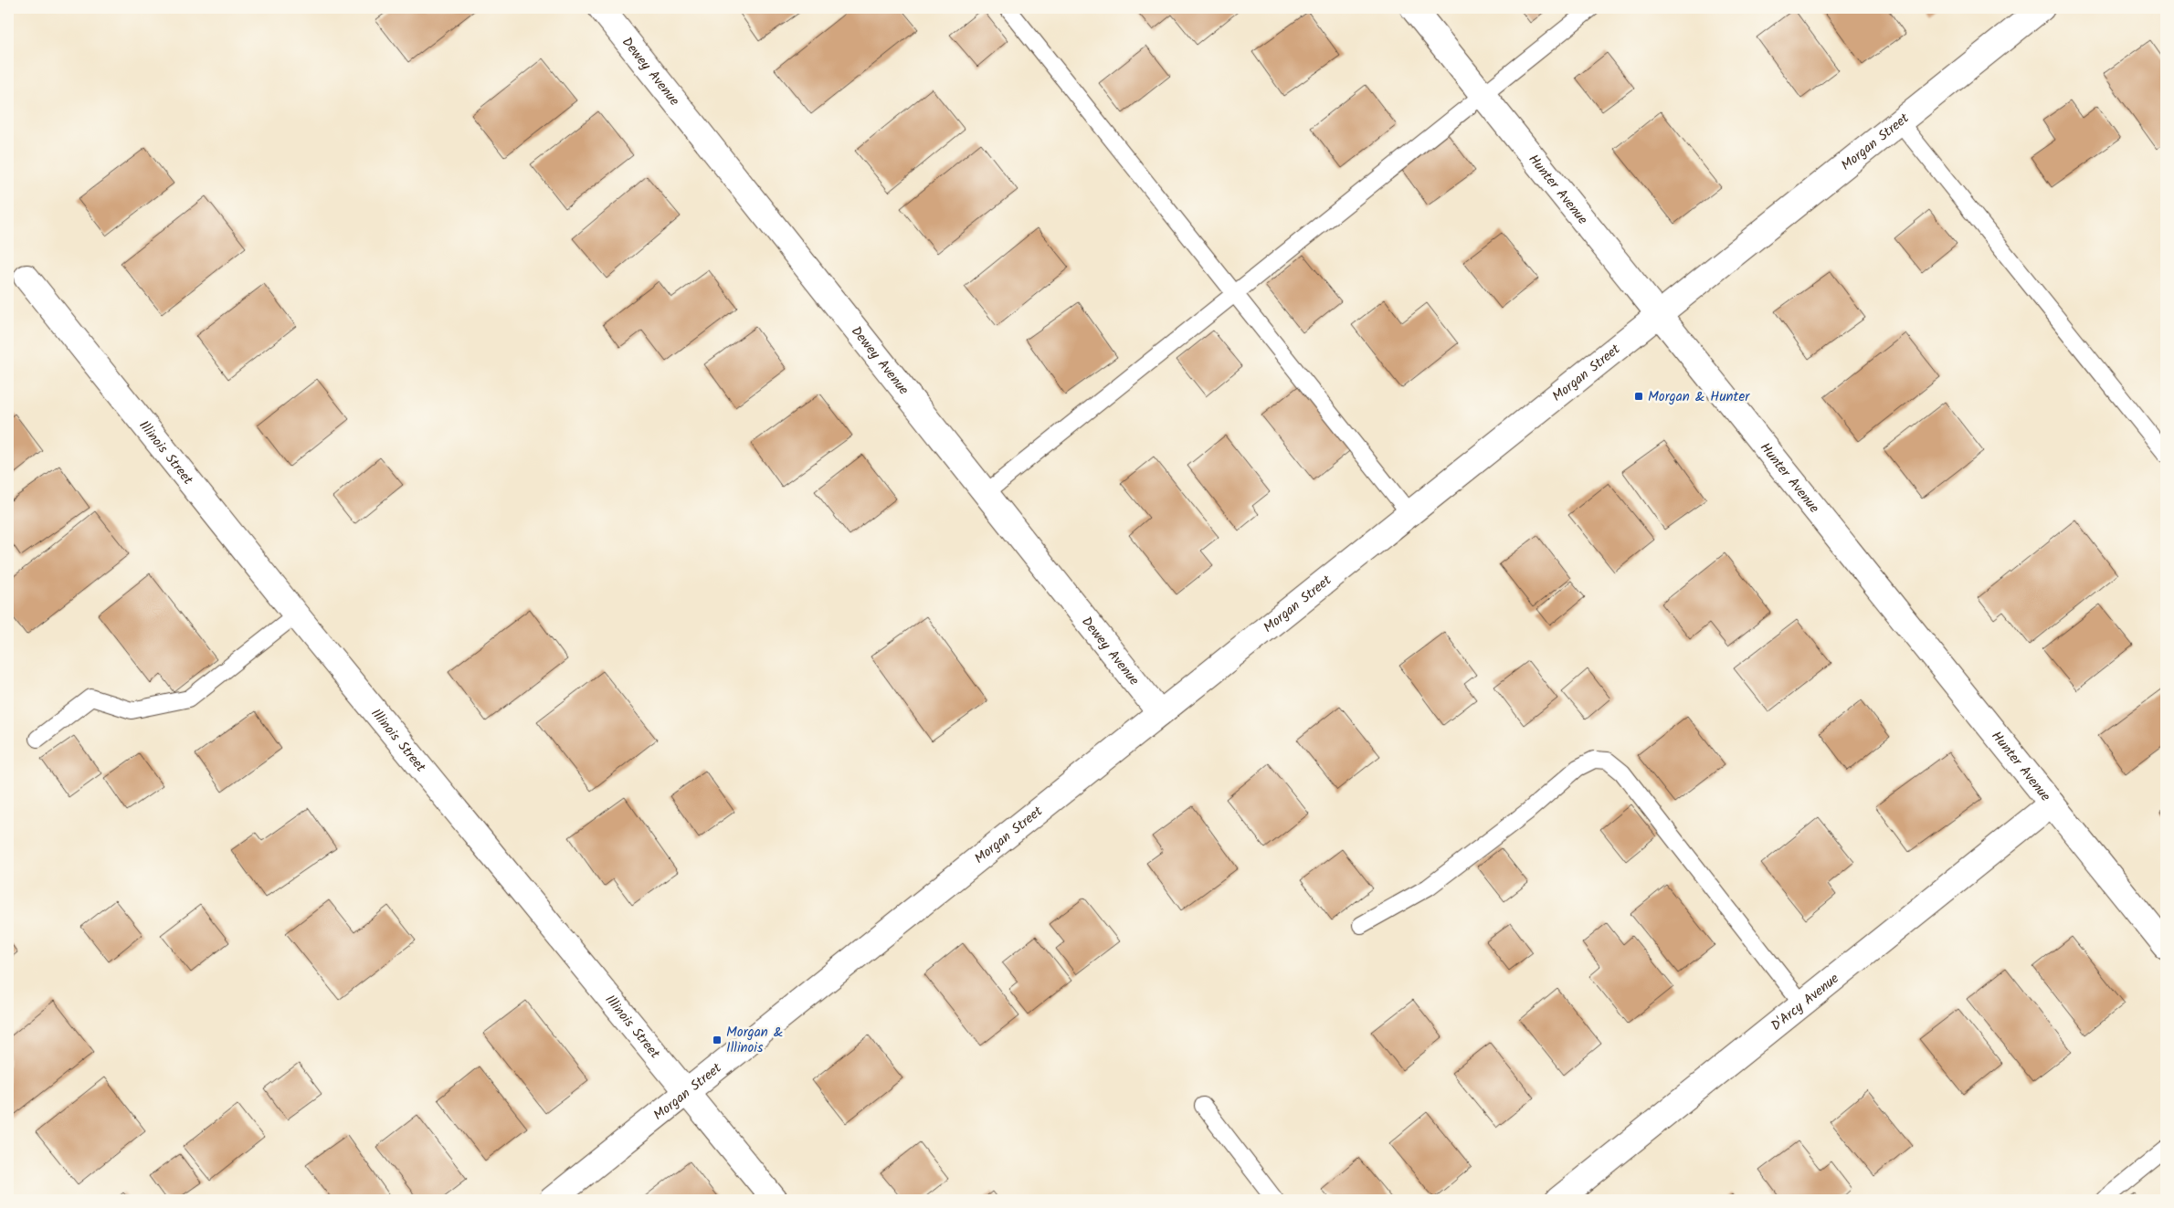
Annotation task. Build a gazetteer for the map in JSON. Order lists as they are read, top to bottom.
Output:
{
  "streets": {
    "street": [
      "Dewey Avenue",
      "Morgan Street",
      "Hunter Avenue",
      "Illinois Street",
      "D'Arcy Avenue"
    ]
  },
  "crossings": [
    ["Dewey Avenue", "Morgan Street"],
    ["Morgan Street", "Hunter Avenue"],
    ["Morgan Street", "Illinois Street"],
    ["Hunter Avenue", "D'Arcy Avenue"]
  ],
  "places": {
    "transit": ["Morgan & Hunter", "Morgan & Illinois"]
  }
}
